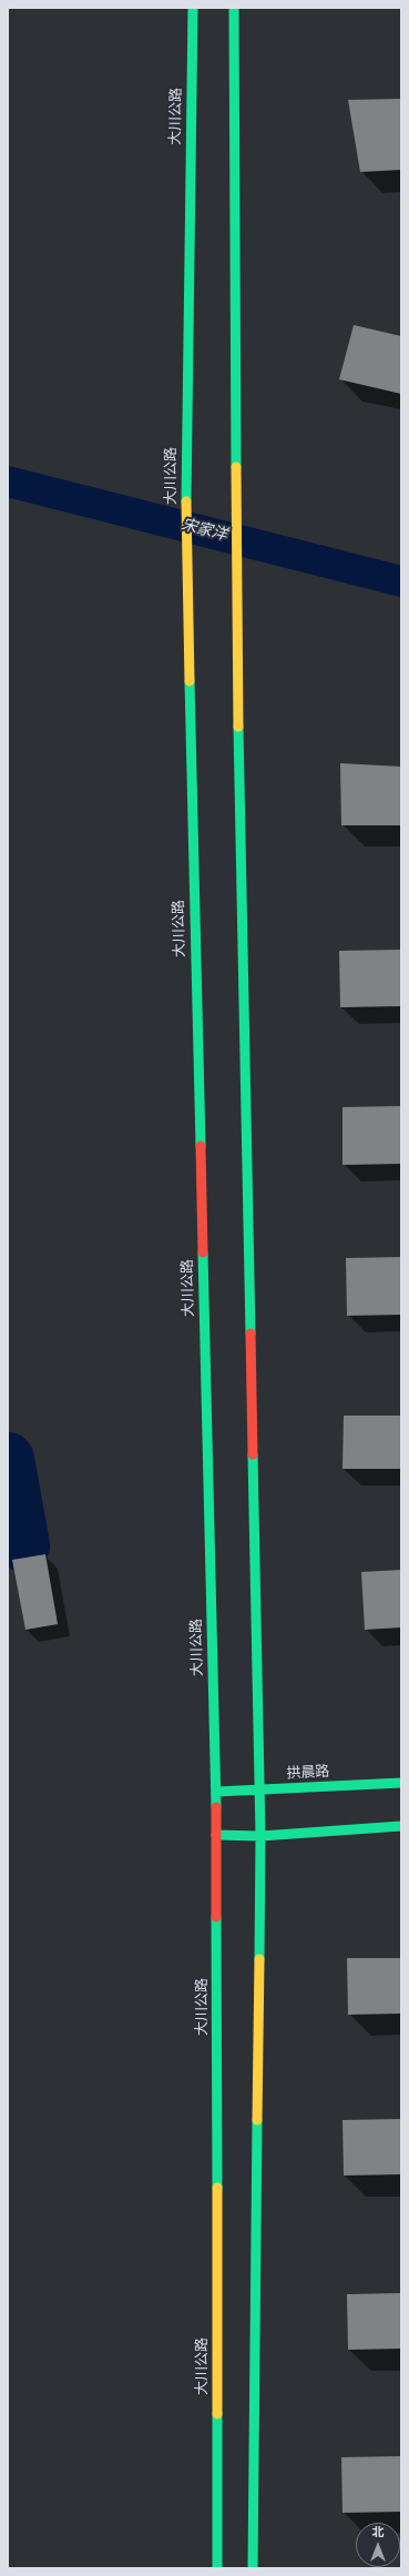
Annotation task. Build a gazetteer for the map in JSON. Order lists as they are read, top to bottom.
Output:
{
  "streets": {
    "main road": ["大川公路", "拱晨路"]
  },
  "crossings": [
    ["大川公路", "拱晨路"]
  ],
  "water": ["宋家洋"],
  "north": "top"
}
